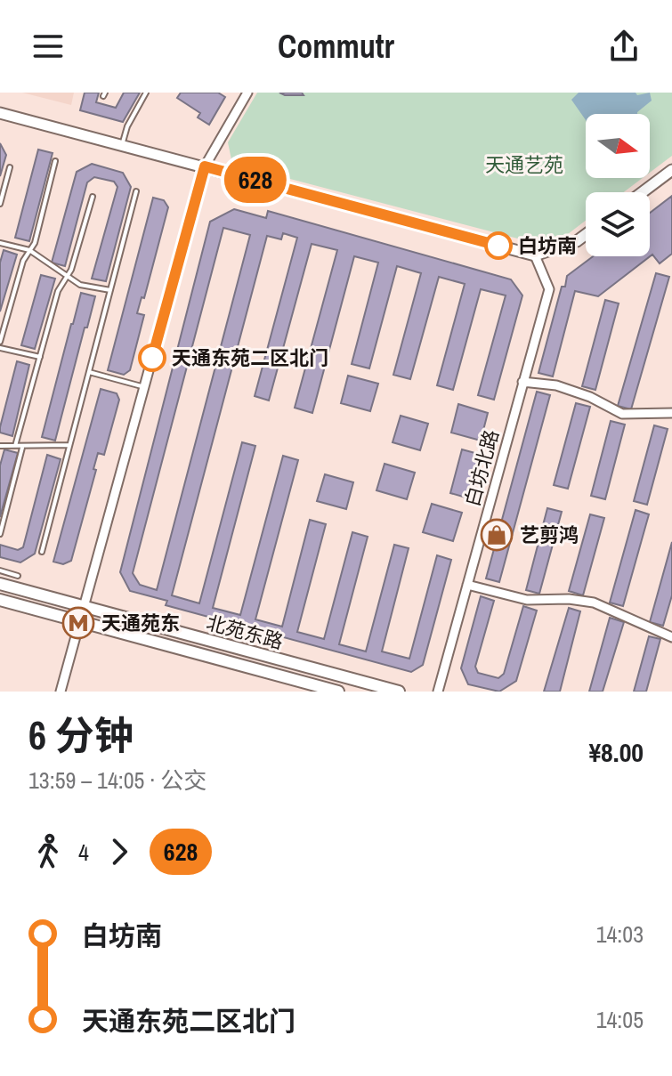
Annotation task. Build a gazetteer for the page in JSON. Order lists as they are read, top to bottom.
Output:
{
  "streets": {
    "main road": ["北苑东路"],
    "street": ["白坊北路"]
  },
  "parks": ["天通艺苑"],
  "places": {
    "other": ["白坊南", "天通东苑二区北门"],
    "shop": ["艺剪鸿"],
    "metro station": ["天通苑东"]
  },
  "lines": ["bus line 628"],
  "north": "right",
  "page": {
    "header": "Commutr",
    "on_map": "628",
    "heading": ["6 分钟", "13:59 – 14:05 · 公交", "¥8.00"],
    "legs": ["4", "628"],
    "list": [
      {
        "name": "白坊南",
        "value": "14:03"
      },
      {
        "name": "天通东苑二区北门",
        "value": "14:05"
      }
    ]
  }
}
